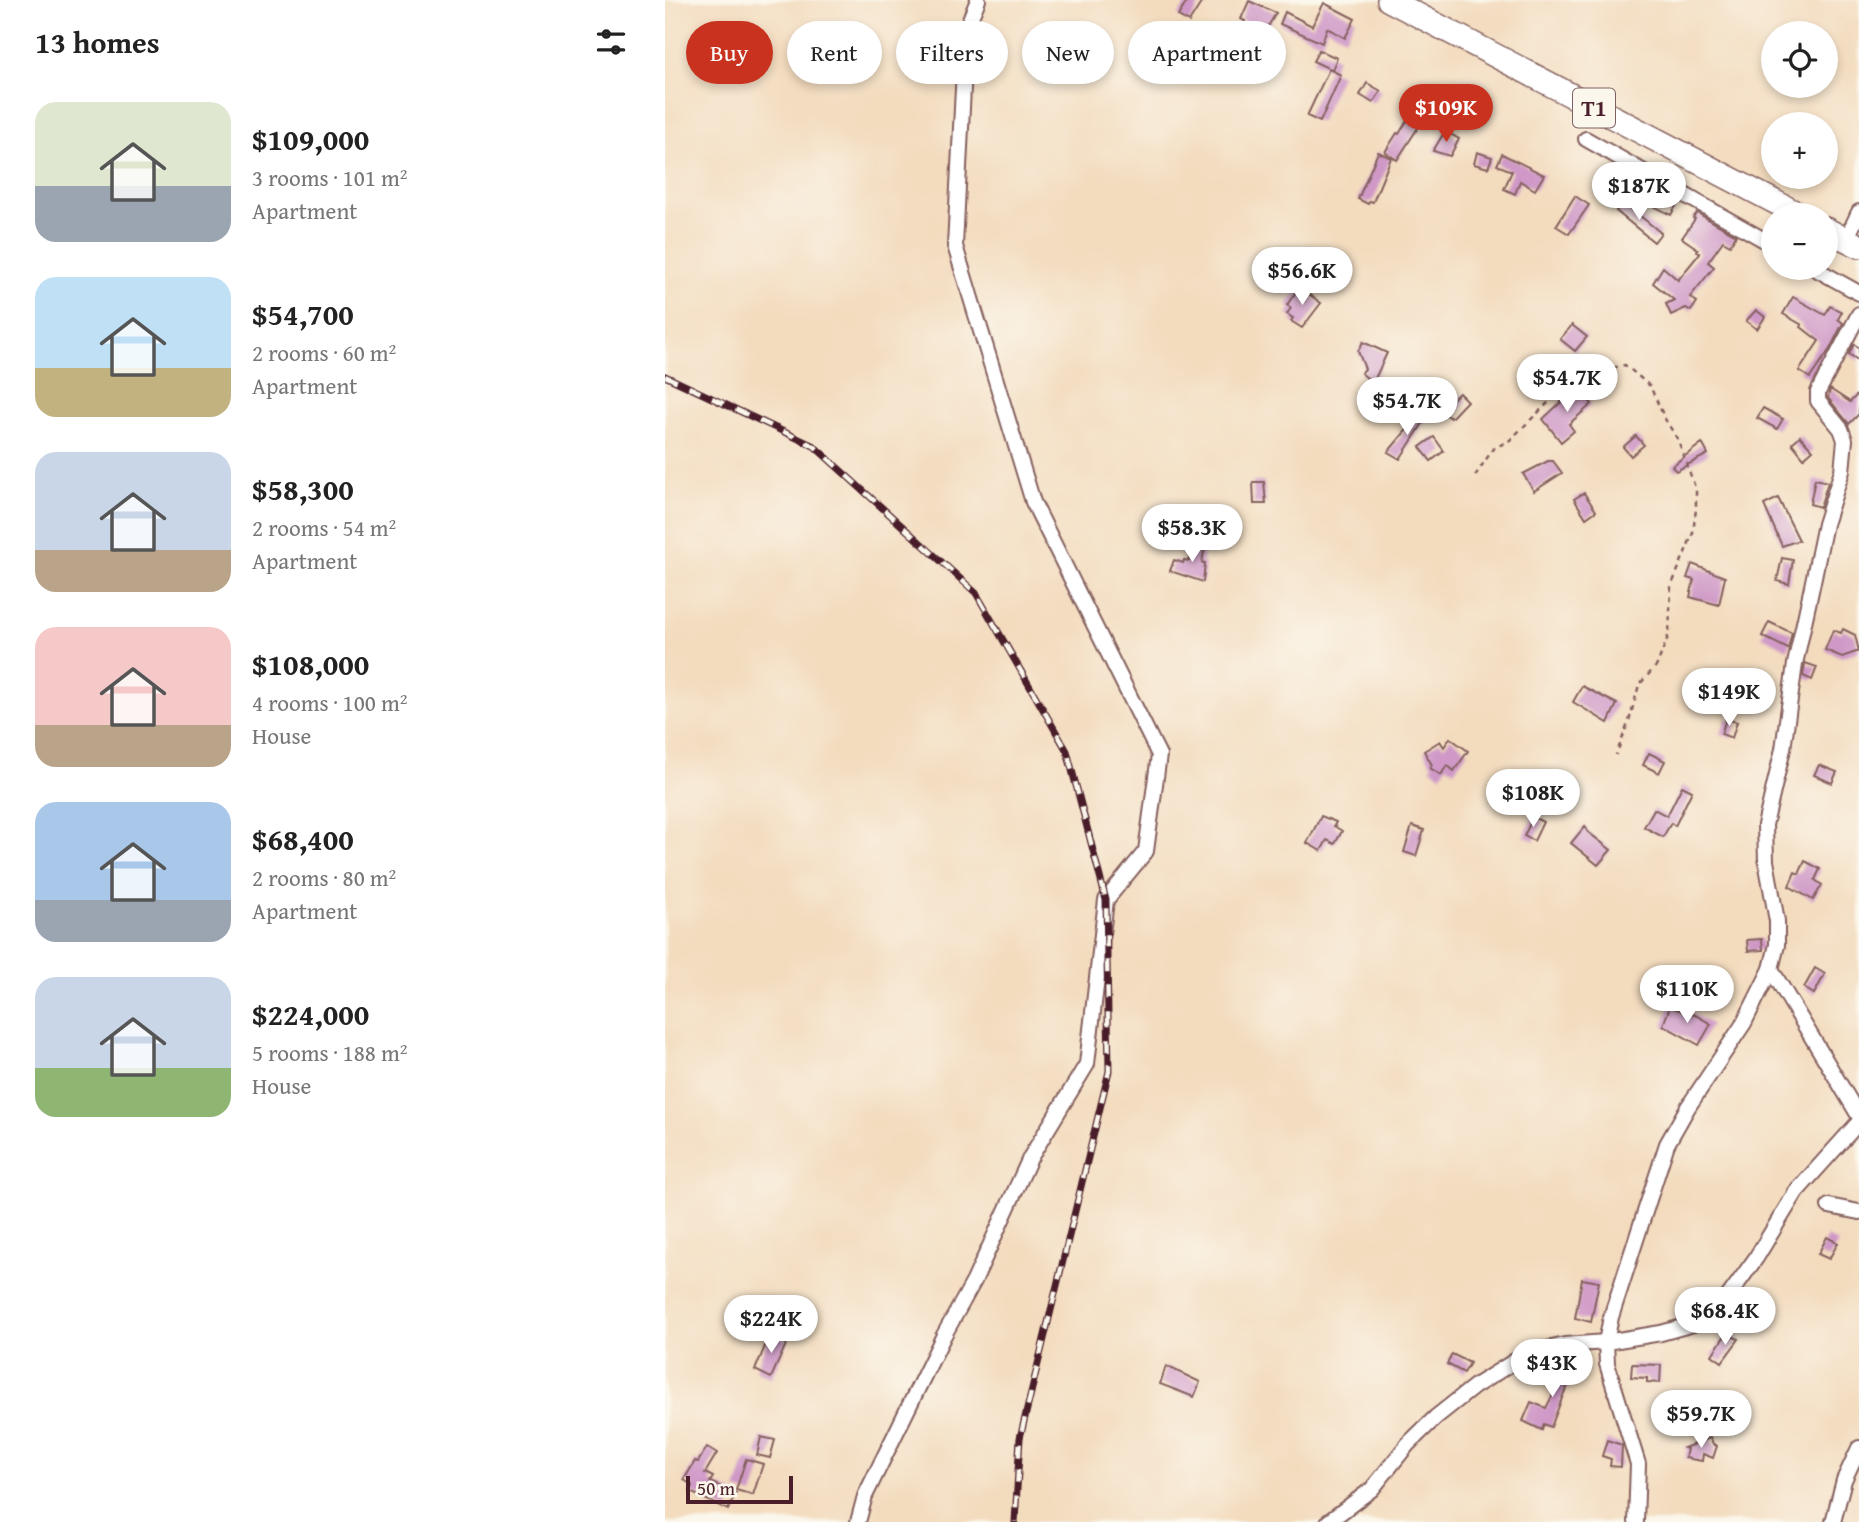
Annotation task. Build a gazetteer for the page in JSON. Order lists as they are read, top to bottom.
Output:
{
  "streets": {
    "highway": ["T1"]
  },
  "scale_bar": "50 m",
  "page": {
    "heading": "13 homes",
    "map_buttons": ["+", "−"],
    "chip": [
      "Buy",
      "Rent",
      "Filters",
      "New",
      "Apartment"
    ],
    "list": [
      {
        "name": "$109,000",
        "note": "3 rooms · 101 m² · Apartment"
      },
      {
        "name": "$54,700",
        "note": "2 rooms · 60 m² · Apartment"
      },
      {
        "name": "$58,300",
        "note": "2 rooms · 54 m² · Apartment"
      },
      {
        "name": "$108,000",
        "note": "4 rooms · 100 m² · House"
      },
      {
        "name": "$68,400",
        "note": "2 rooms · 80 m² · Apartment"
      },
      {
        "name": "$224,000",
        "note": "5 rooms · 188 m² · House"
      }
    ],
    "price": [
      "$109K",
      "$187K",
      "$56.6K",
      "$54.7K",
      "$54.7K",
      "$58.3K",
      "$149K",
      "$108K",
      "$110K",
      "$68.4K",
      "$224K",
      "$43K",
      "$59.7K"
    ],
    "scale": "50 m"
  }
}
